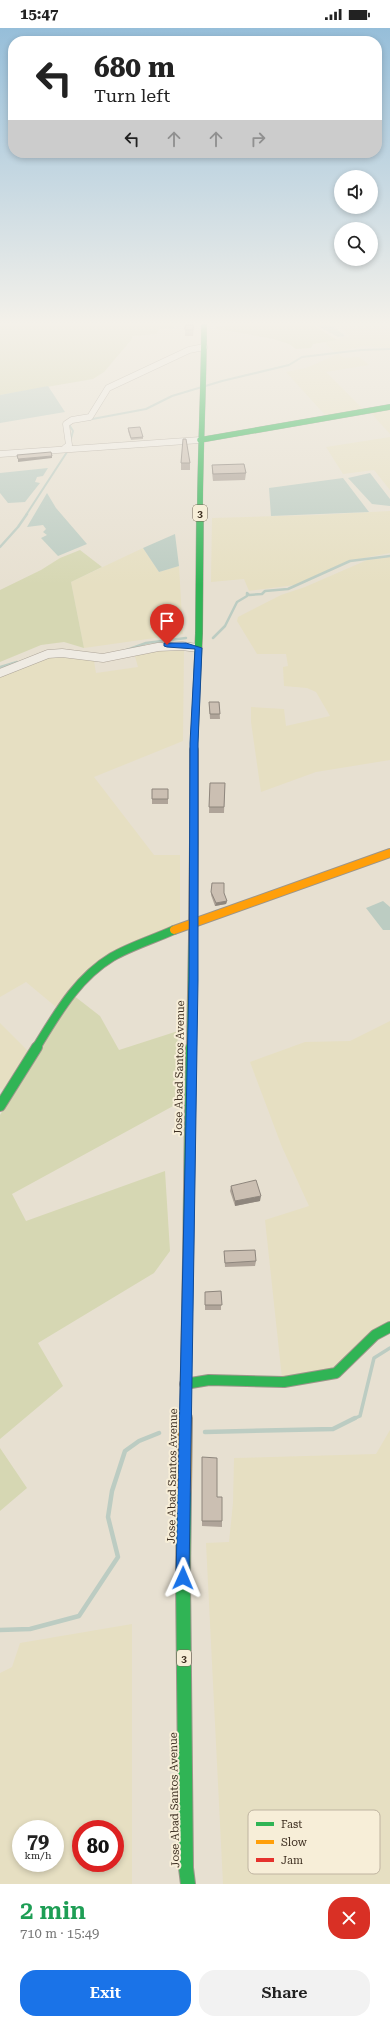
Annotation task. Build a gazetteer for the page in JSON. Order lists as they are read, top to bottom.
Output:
{
  "streets": {
    "main road": ["3", "Jose Abad Santos Avenue"]
  },
  "legend": ["Fast", "Slow", "Jam"],
  "page": {
    "status": "15:47",
    "turn": ["680 m", "Turn left"],
    "speed": "79 km/h",
    "limit": "80",
    "heading": ["2 min", "710 m · 15:49"],
    "buttons": ["Exit", "Share"]
  }
}
